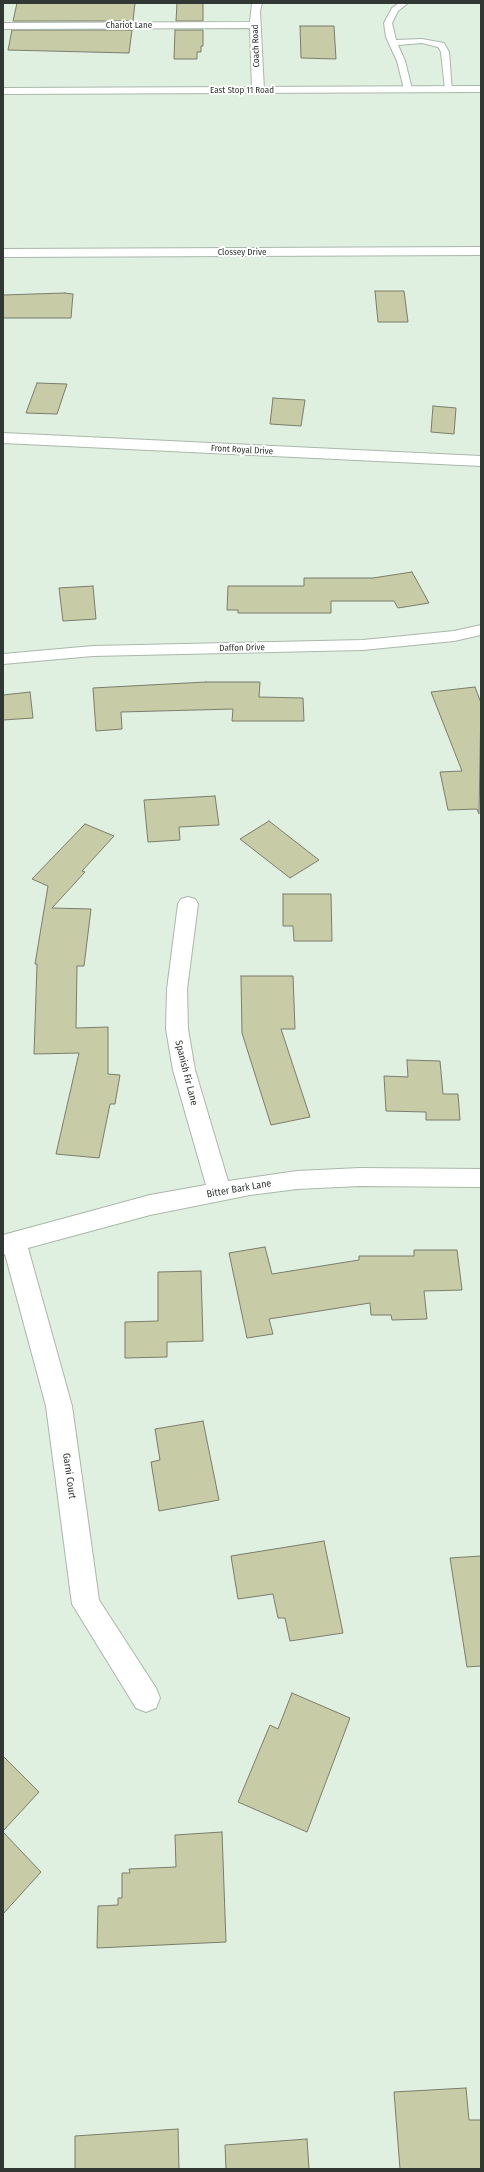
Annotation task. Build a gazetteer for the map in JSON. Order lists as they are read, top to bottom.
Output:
{
  "streets": {
    "street": [
      "Chariot Lane",
      "Coach Road",
      "East Stop 11 Road",
      "Clossey Drive",
      "Front Royal Drive",
      "Daffon Drive",
      "Spanish Fir Lane",
      "Bitter Bark Lane",
      "Garni Court"
    ]
  },
  "crossings": [
    ["Chariot Lane", "Coach Road"],
    ["Coach Road", "East Stop 11 Road"],
    ["Spanish Fir Lane", "Bitter Bark Lane"],
    ["Bitter Bark Lane", "Garni Court"]
  ]
}
